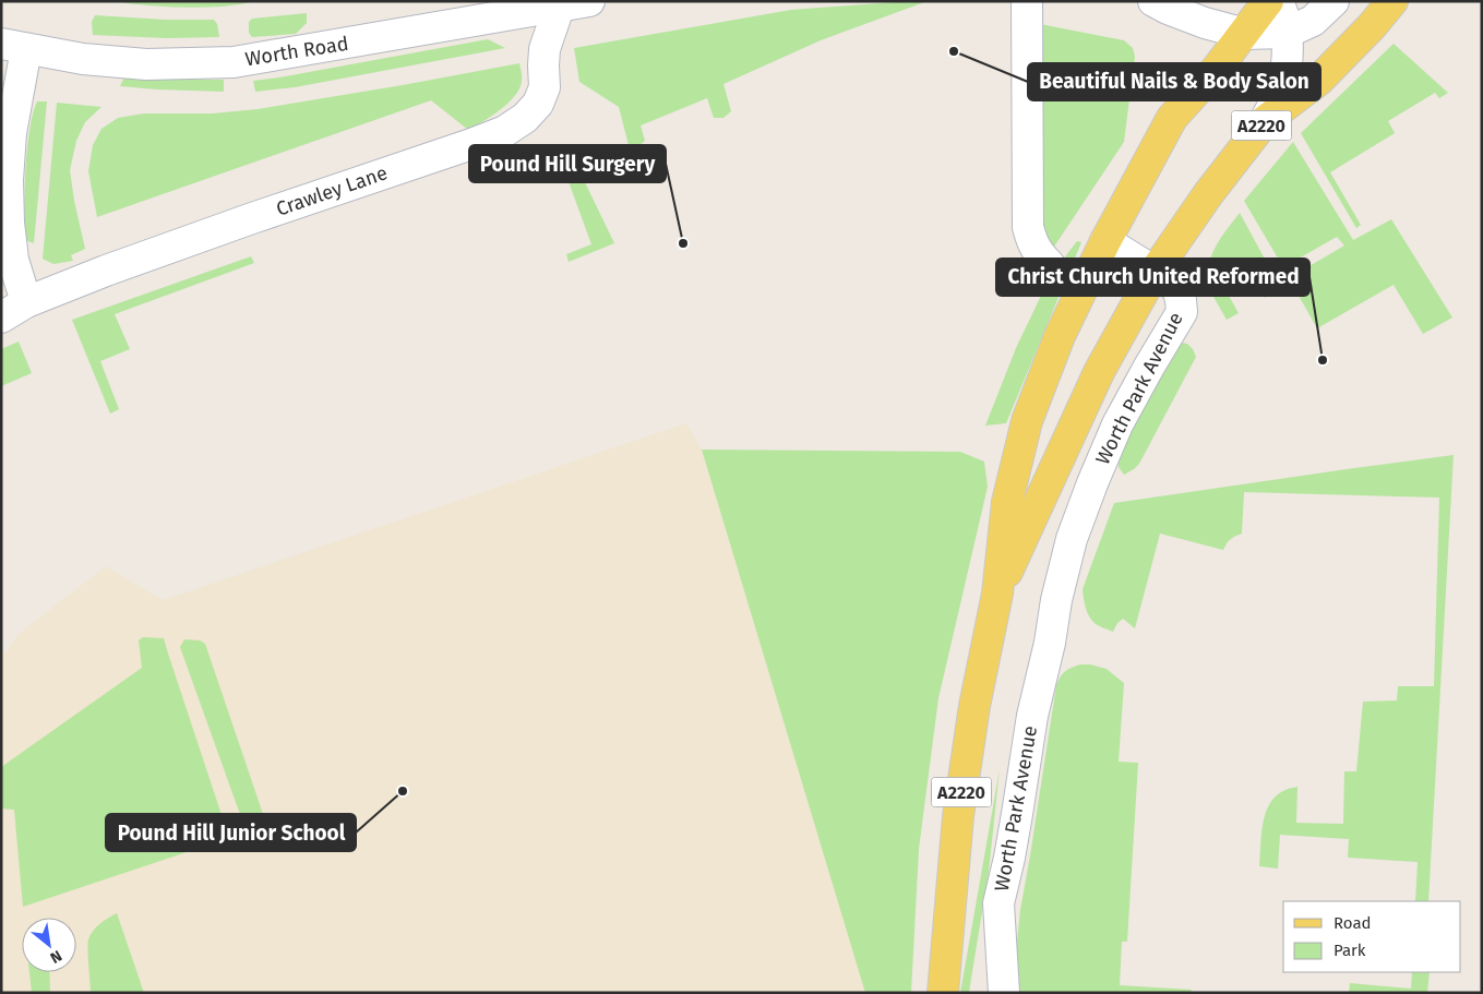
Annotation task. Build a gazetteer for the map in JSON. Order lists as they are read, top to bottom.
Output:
{
  "streets": {
    "main road": ["A2220", "Worth Park Avenue"],
    "street": ["Worth Road", "Crawley Lane"]
  },
  "crossings": [
    ["Worth Road", "Crawley Lane"],
    ["A2220", "Worth Park Avenue"]
  ],
  "places": [
    "Beautiful Nails & Body Salon",
    "Pound Hill Surgery",
    "Christ Church United Reformed",
    "Pound Hill Junior School"
  ],
  "legend": ["Road", "Park"],
  "north": "bottom right"
}
